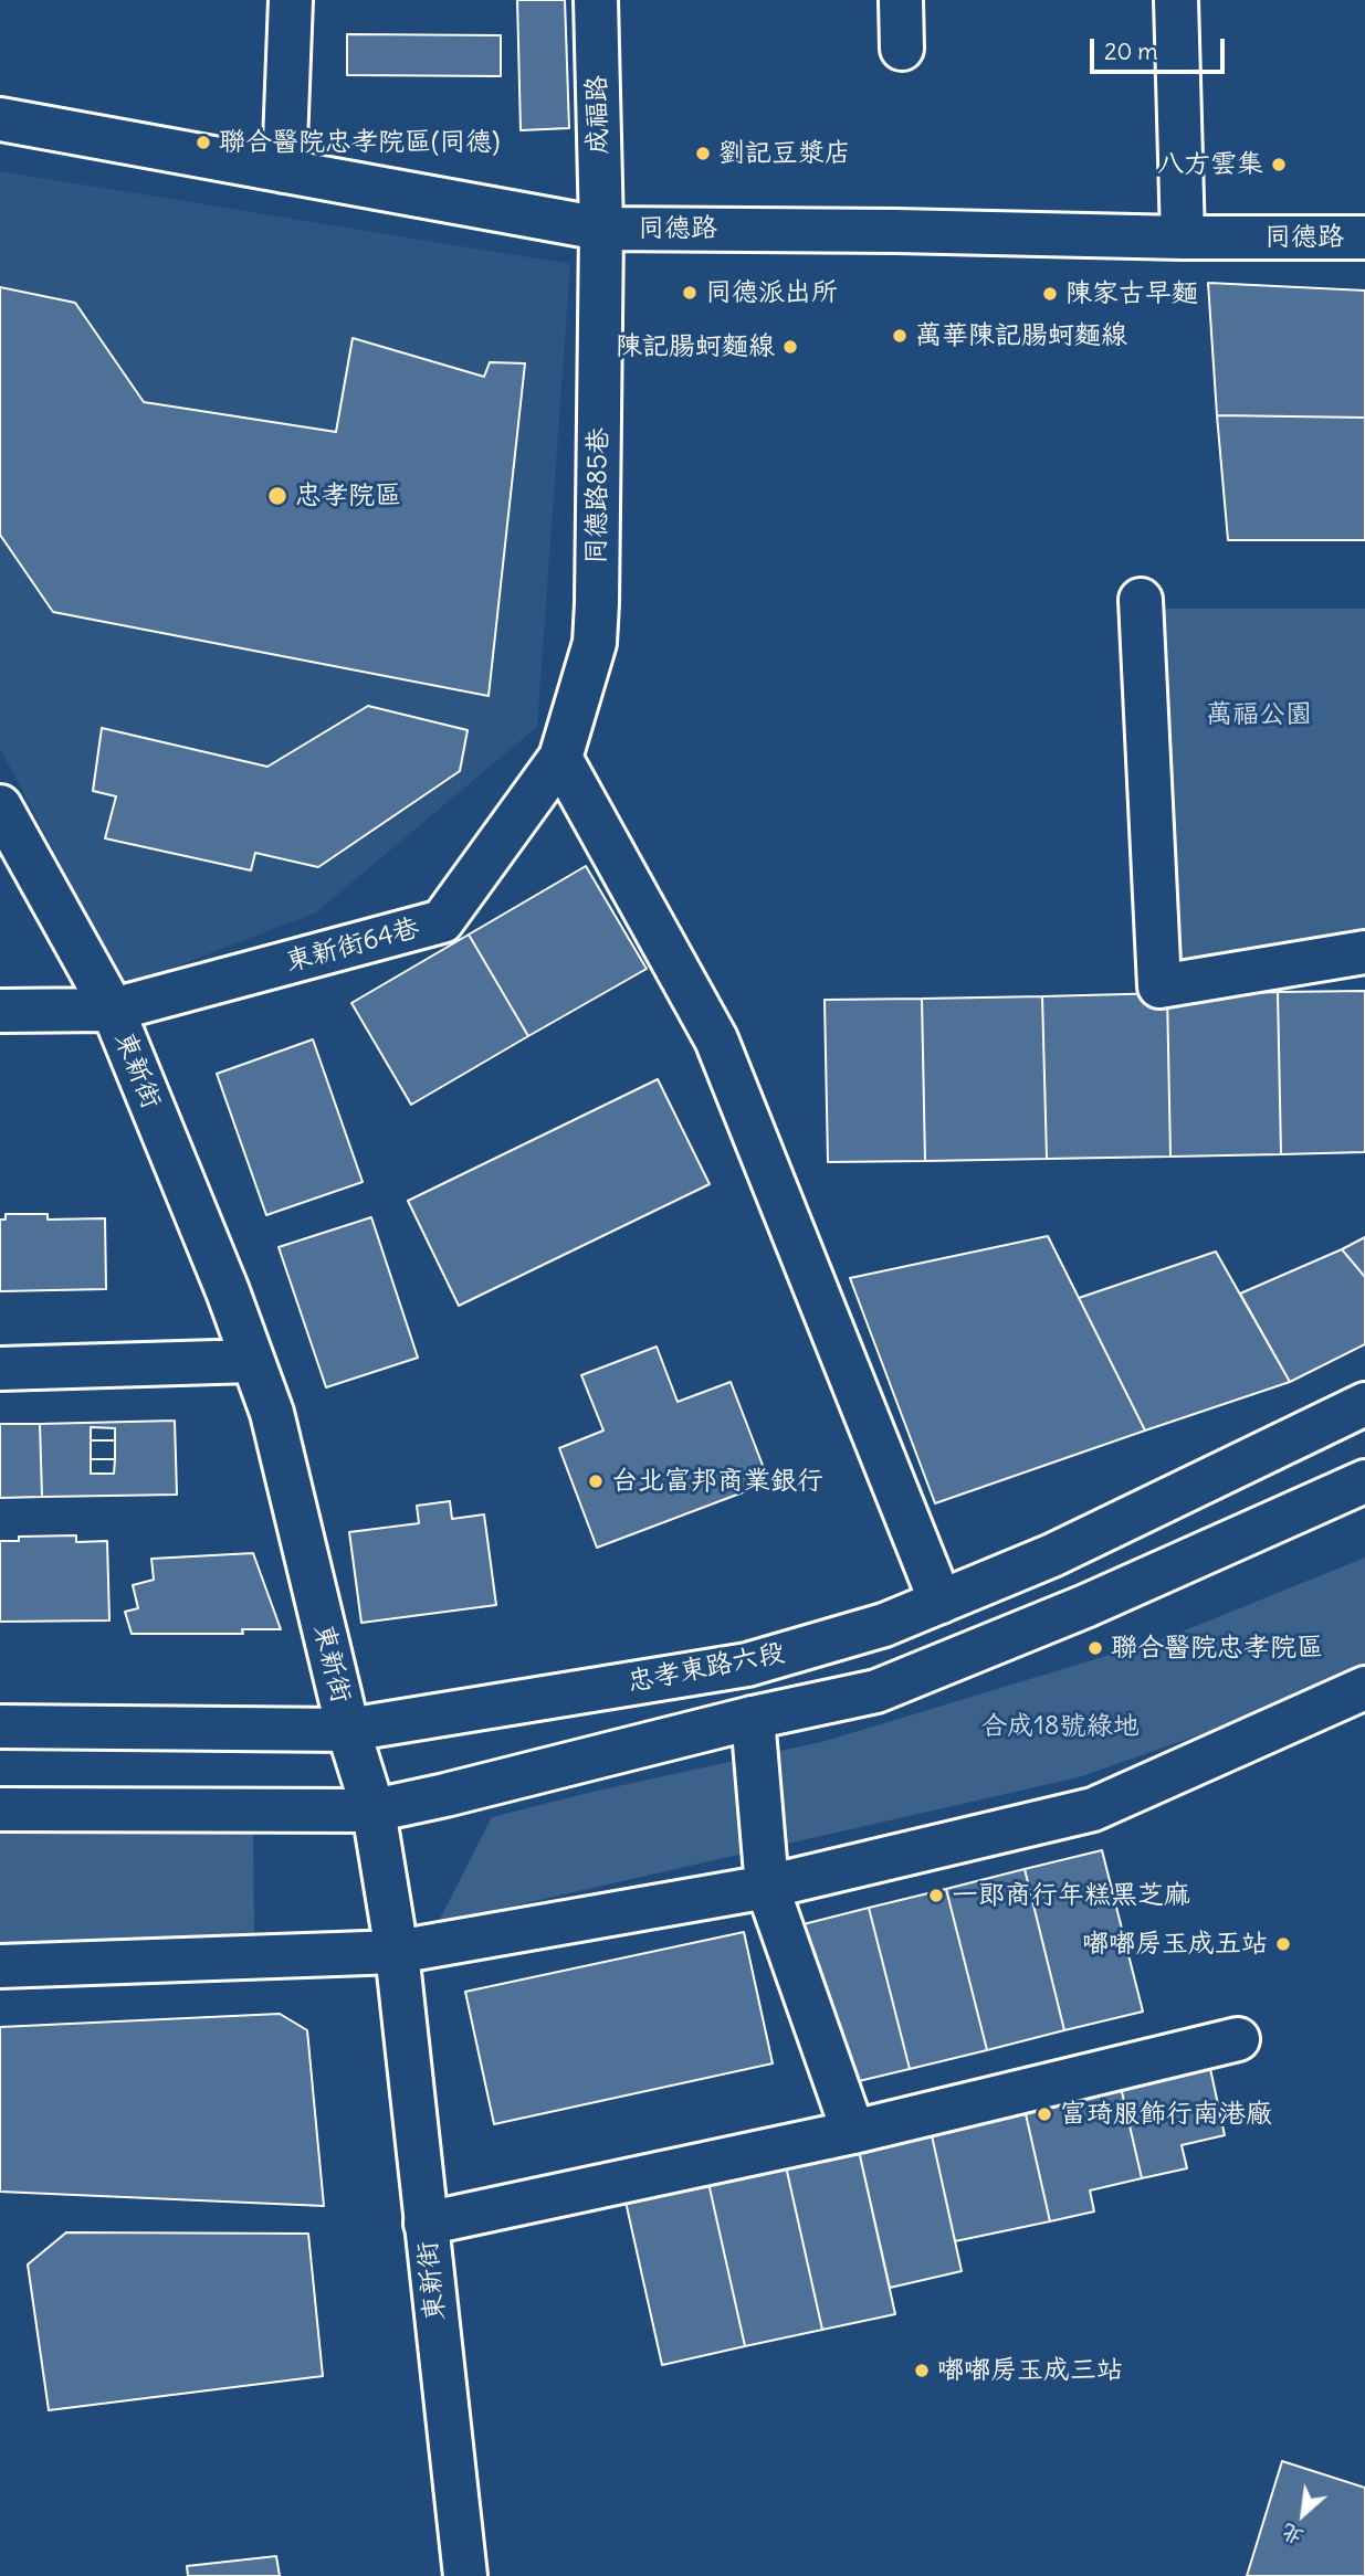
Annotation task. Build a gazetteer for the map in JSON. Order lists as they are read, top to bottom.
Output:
{
  "streets": {
    "main road": [
      "成福路",
      "同德路",
      "同德路85巷",
      "東新街64巷",
      "東新街",
      "忠孝東路六段"
    ]
  },
  "crossings": [
    ["成福路", "同德路"],
    ["成福路", "同德路85巷"],
    ["同德路", "同德路85巷"],
    ["同德路85巷", "東新街64巷"],
    ["東新街64巷", "東新街"],
    ["東新街", "忠孝東路六段"]
  ],
  "parks": ["萬福公園", "合成18號綠地"],
  "places": [
    "聯合醫院忠孝院區(同德)",
    "劉記豆漿店",
    "八方雲集",
    "同德派出所",
    "陳家古早麵",
    "萬華陳記腸蚵麵線",
    "陳記腸蚵麵線",
    "忠孝院區",
    "台北富邦商業銀行",
    "聯合醫院忠孝院區",
    "一郎商行年糕黑芝麻",
    "嘟嘟房玉成五站",
    "富琦服飾行南港廠",
    "嘟嘟房玉成三站"
  ],
  "scale_bar": "20 m",
  "north": "bottom left"
}
